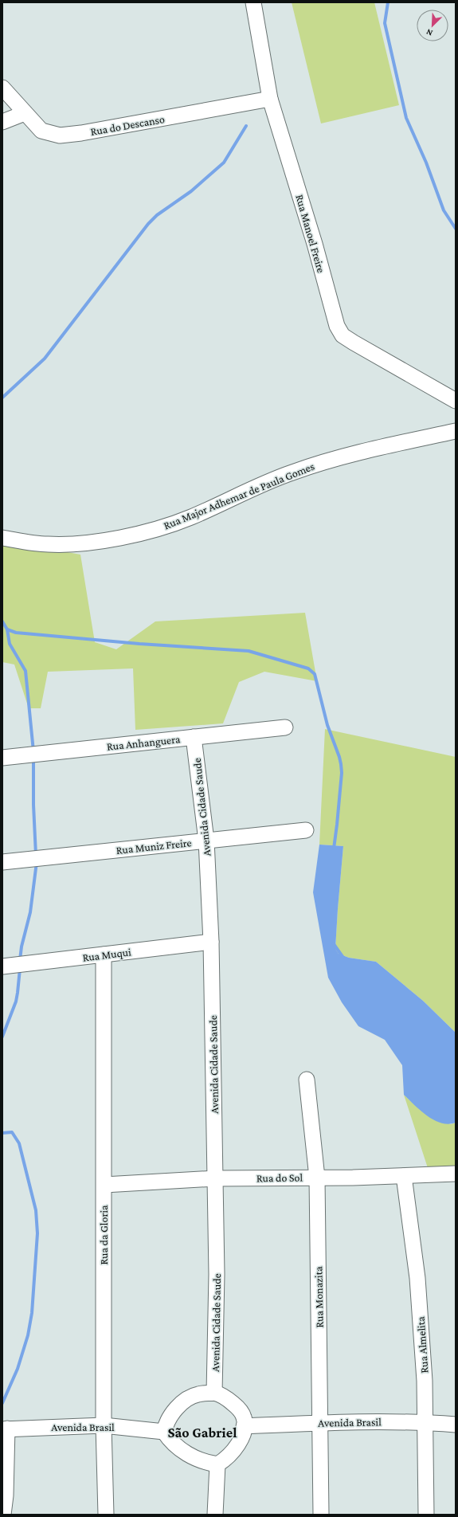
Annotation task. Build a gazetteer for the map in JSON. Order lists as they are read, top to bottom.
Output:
{
  "streets": {
    "street": [
      "Rua do Descanso",
      "Rua Manoel Freire",
      "Rua Major Adhemar de Paula Gomes",
      "Rua Anhanguera",
      "Avenida Cidade Saude",
      "Rua Muniz Freire",
      "Rua Muqui",
      "Rua do Sol",
      "Rua da Gloria",
      "Rua Monazita",
      "Rua Almelita",
      "Avenida Brasil"
    ]
  },
  "crossings": [
    ["Rua do Descanso", "Rua Manoel Freire"],
    ["Rua Anhanguera", "Avenida Cidade Saude"],
    ["Avenida Cidade Saude", "Rua Muniz Freire"],
    ["Avenida Cidade Saude", "Rua Muqui"],
    ["Avenida Cidade Saude", "Rua do Sol"],
    ["Avenida Cidade Saude", "Avenida Brasil"],
    ["Rua Muqui", "Rua da Gloria"],
    ["Rua do Sol", "Rua da Gloria"],
    ["Rua do Sol", "Rua Monazita"],
    ["Rua do Sol", "Rua Almelita"],
    ["Rua da Gloria", "Avenida Brasil"],
    ["Rua Monazita", "Avenida Brasil"],
    ["Rua Almelita", "Avenida Brasil"]
  ],
  "districts": ["São Gabriel"],
  "north": "bottom left"
}
